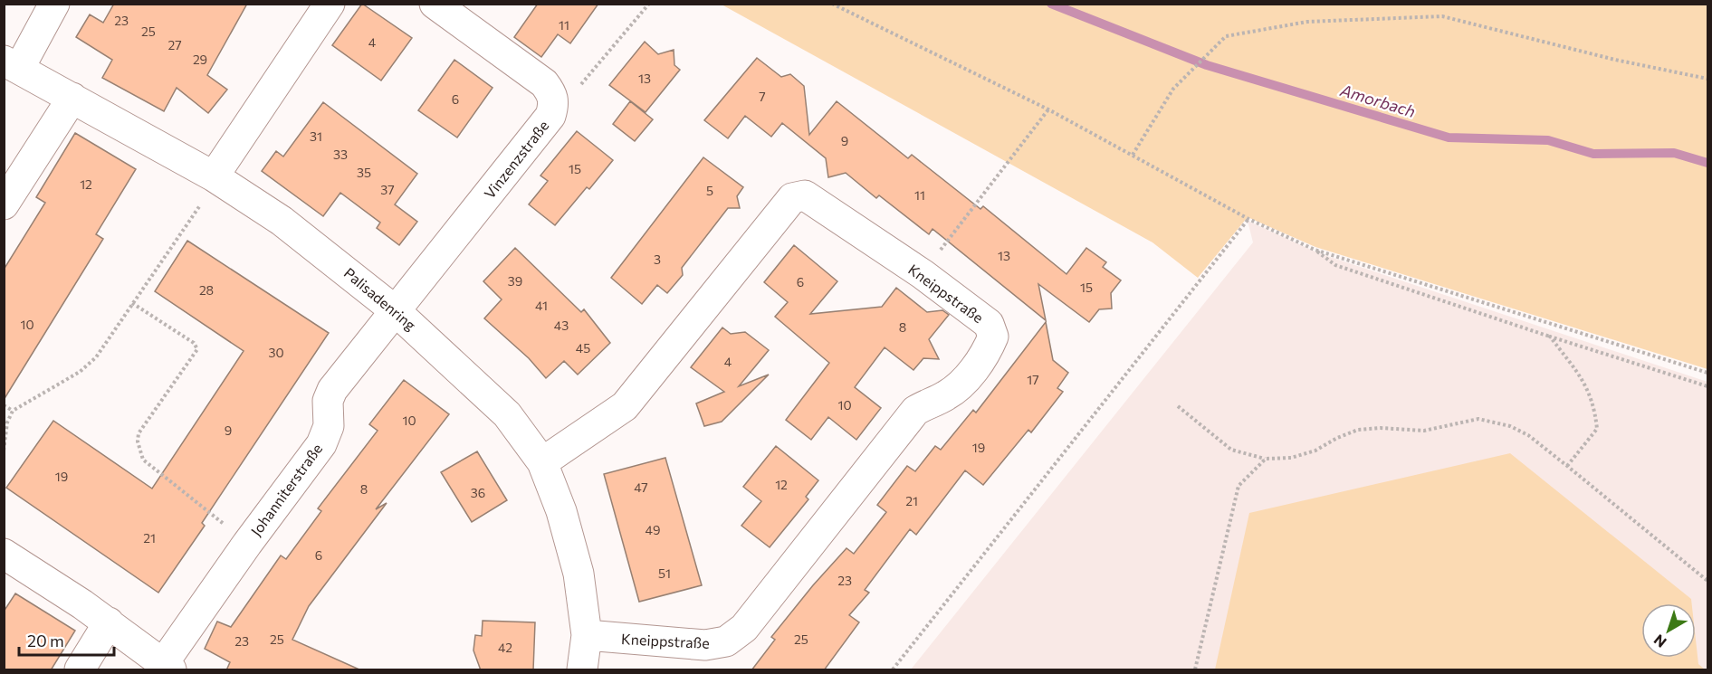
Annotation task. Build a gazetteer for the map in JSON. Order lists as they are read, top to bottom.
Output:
{
  "streets": {
    "street": [
      "Vinzenzstraße",
      "Kneippstraße",
      "Palisadenring",
      "Johanniterstraße"
    ]
  },
  "crossings": [
    ["Vinzenzstraße", "Palisadenring"],
    ["Vinzenzstraße", "Johanniterstraße"],
    ["Kneippstraße", "Palisadenring"],
    ["Palisadenring", "Johanniterstraße"]
  ],
  "water": ["Amorbach"],
  "house_numbers": [
    "23",
    "11",
    "25",
    "4",
    "27",
    "29",
    "13",
    "7",
    "6",
    "31",
    "9",
    "33",
    "15",
    "35",
    "12",
    "37",
    "5",
    "11",
    "13",
    "3",
    "39",
    "6",
    "15",
    "28",
    "41",
    "10",
    "43",
    "8",
    "45",
    "30",
    "4",
    "17",
    "10",
    "10",
    "9",
    "19",
    "19",
    "12",
    "47",
    "8",
    "36",
    "21",
    "49",
    "21",
    "6",
    "51",
    "23",
    "25",
    "25",
    "23",
    "42"
  ],
  "scale_bar": "20 m",
  "north": "bottom left"
}
